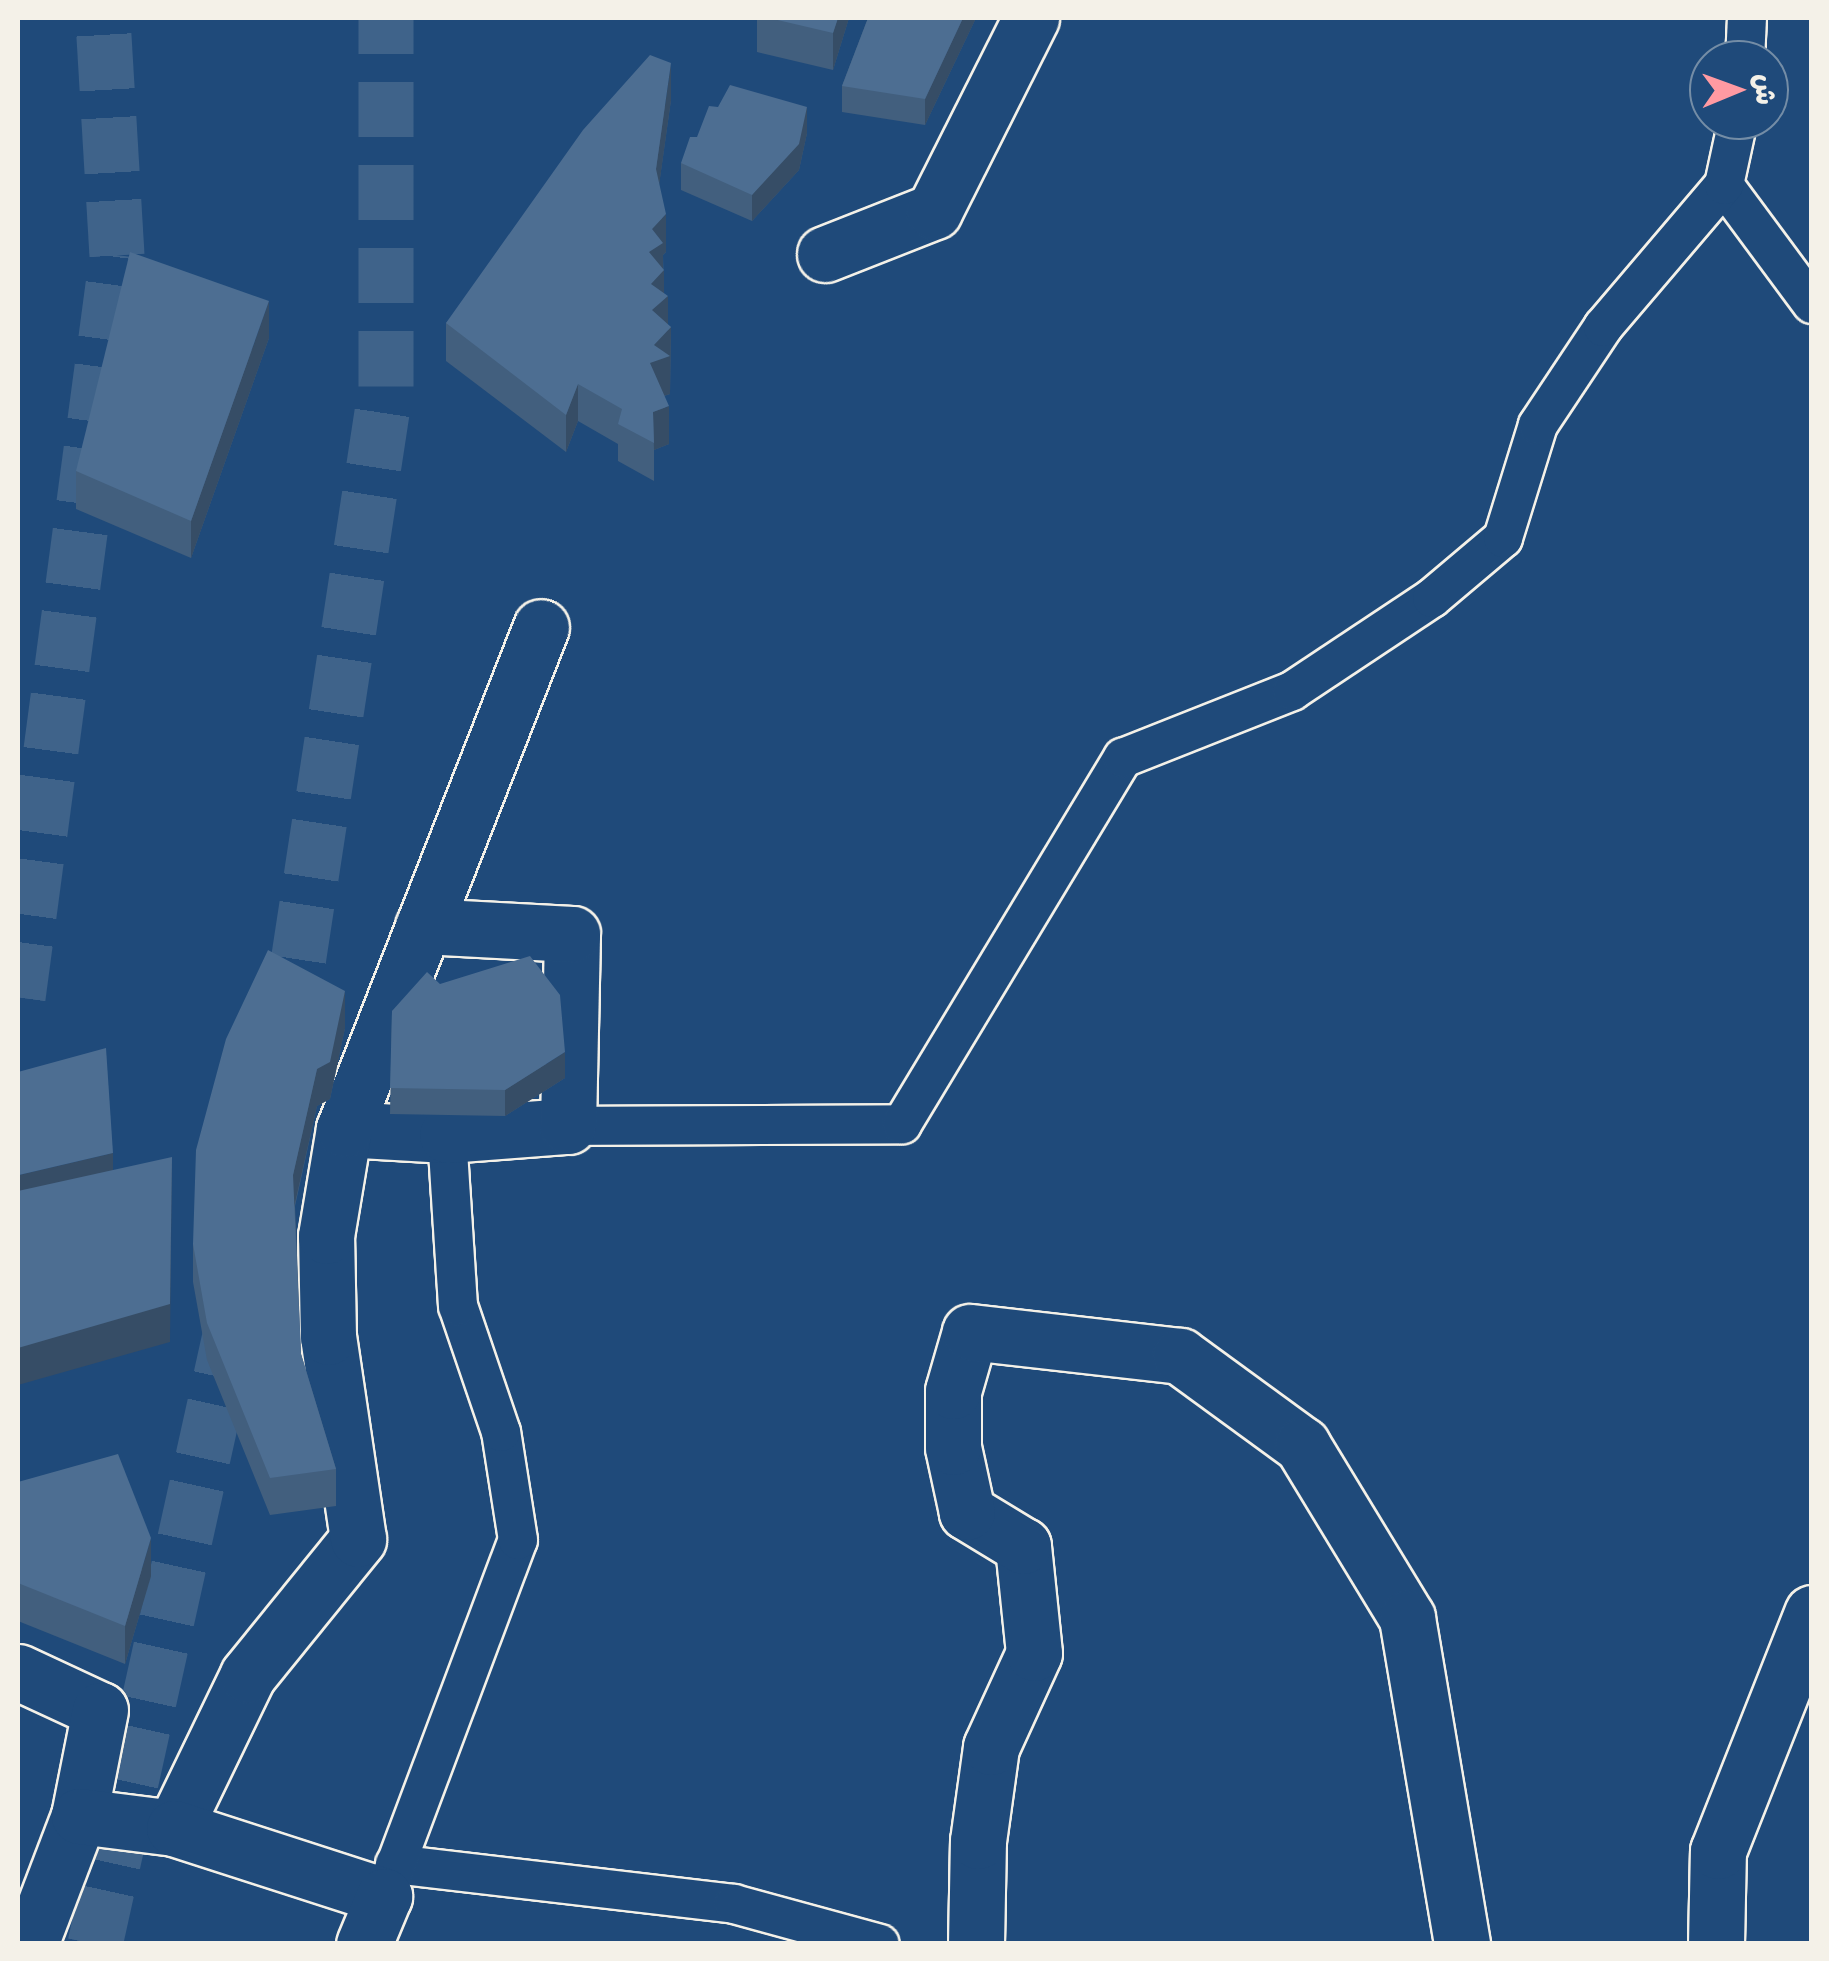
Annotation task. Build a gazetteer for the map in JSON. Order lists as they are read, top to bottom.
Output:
{
  "north": "right"
}
